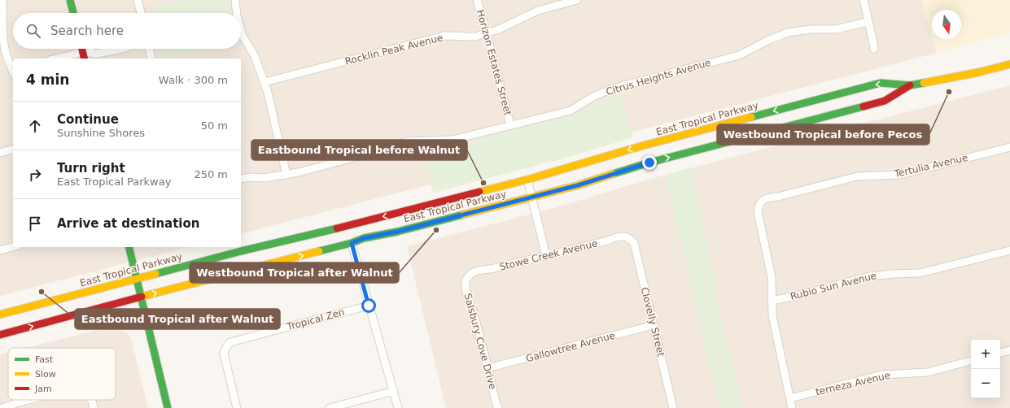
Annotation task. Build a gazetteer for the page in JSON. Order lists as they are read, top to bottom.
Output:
{
  "streets": {
    "main road": ["East Tropical Parkway"],
    "street": [
      "Rocklin Peak Avenue",
      "Horizon Estates Street",
      "Citrus Heights Avenue",
      "Tertulia Avenue",
      "Stowe Creek Avenue",
      "Rubio Sun Avenue",
      "Tropical Zen",
      "Clovelly Street",
      "Salsbury Cove Drive",
      "Gallowtree Avenue",
      "terneza Avenue"
    ]
  },
  "crossings": [
    ["Rocklin Peak Avenue", "Horizon Estates Street"],
    ["Horizon Estates Street", "Citrus Heights Avenue"],
    ["Tertulia Avenue", "Rubio Sun Avenue"],
    ["Stowe Creek Avenue", "Clovelly Street"],
    ["Stowe Creek Avenue", "Salsbury Cove Drive"],
    ["Clovelly Street", "Gallowtree Avenue"],
    ["Salsbury Cove Drive", "Gallowtree Avenue"]
  ],
  "places": [
    "Westbound Tropical before Pecos",
    "Eastbound Tropical before Walnut",
    "Westbound Tropical after Walnut",
    "Eastbound Tropical after Walnut"
  ],
  "legend": ["Fast", "Slow", "Jam"],
  "north": "bottom",
  "page": {
    "search": "Search here",
    "heading": ["4 min", "Walk · 300 m"],
    "list": [
      ["Continue", "Sunshine Shores", "50 m"],
      ["Turn right", "East Tropical Parkway", "250 m"],
      "Arrive at destination"
    ],
    "map_buttons": ["+", "−"]
  }
}
